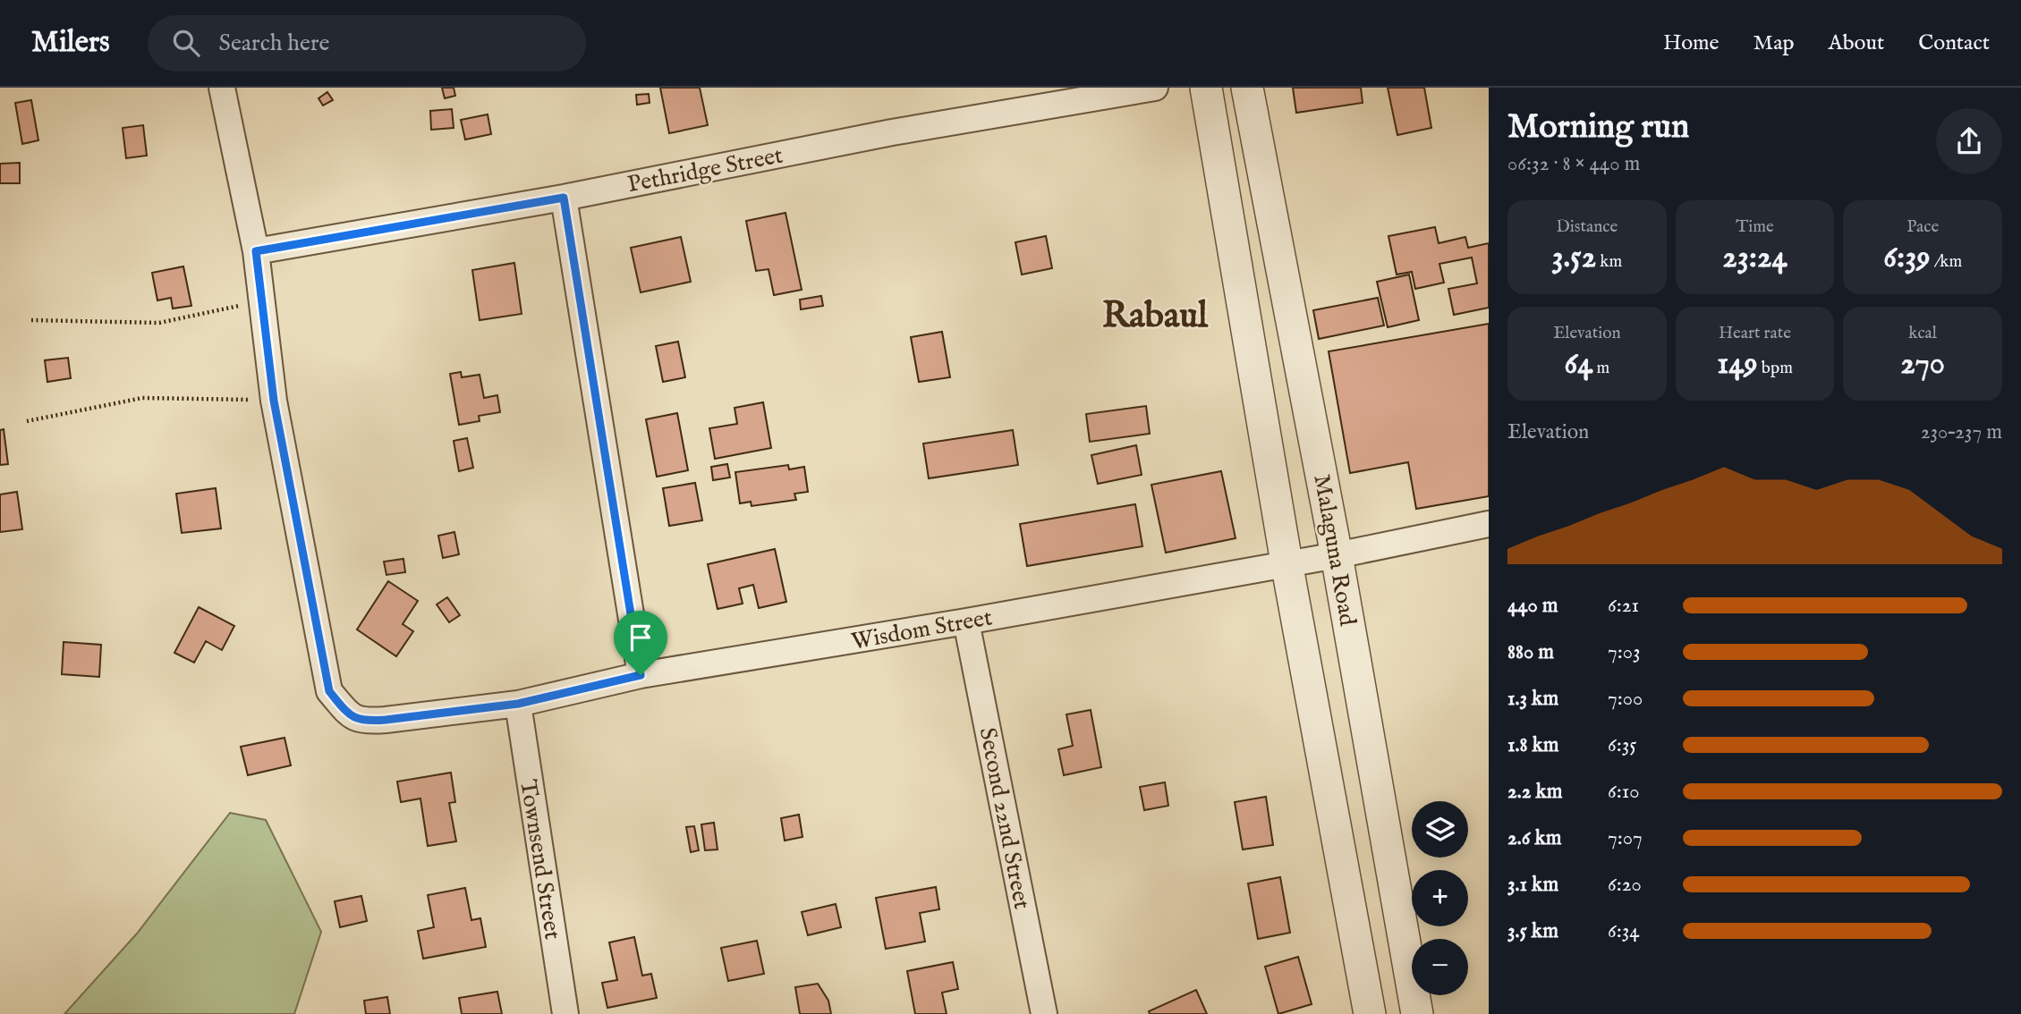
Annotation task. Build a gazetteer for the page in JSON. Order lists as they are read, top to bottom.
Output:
{
  "streets": {
    "street": [
      "Pethridge Street",
      "Malaguna Road",
      "Wisdom Street",
      "Second 22nd Street",
      "Townsend Street"
    ]
  },
  "crossings": [
    ["Malaguna Road", "Wisdom Street"],
    ["Wisdom Street", "Second 22nd Street"],
    ["Wisdom Street", "Townsend Street"]
  ],
  "districts": ["Rabaul"],
  "page": {
    "header": "Milers",
    "search": "Search here",
    "nav": [
      "Home",
      "Map",
      "About",
      "Contact"
    ],
    "heading": ["Morning run", "06:32 · 8 × 440 m"],
    "stats": [
      ["Distance", "3.52 km"],
      ["Time", "23:24"],
      ["Pace", "6:39 /km"],
      ["Elevation", "64 m"],
      ["Heart rate", "149 bpm"],
      ["kcal", "270"]
    ],
    "chart": ["Elevation", "230–237 m"],
    "list": [
      {
        "name": "440 m",
        "note": "6:21"
      },
      {
        "name": "880 m",
        "note": "7:03"
      },
      {
        "name": "1.3 km",
        "note": "7:00"
      },
      {
        "name": "1.8 km",
        "note": "6:35"
      },
      {
        "name": "2.2 km",
        "note": "6:10"
      },
      {
        "name": "2.6 km",
        "note": "7:07"
      },
      {
        "name": "3.1 km",
        "note": "6:20"
      },
      {
        "name": "3.5 km",
        "note": "6:34"
      }
    ],
    "map_buttons": ["+", "−"]
  }
}
